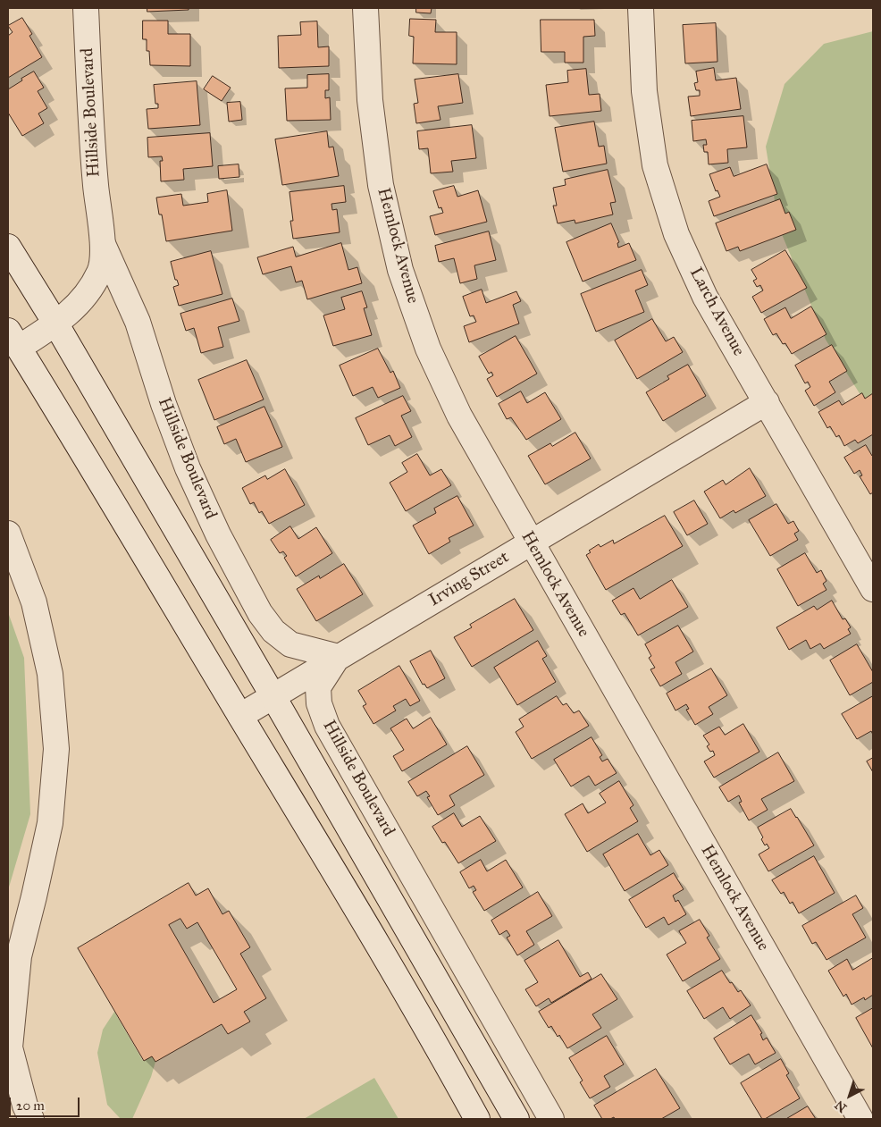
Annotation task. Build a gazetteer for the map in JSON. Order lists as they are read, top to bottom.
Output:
{
  "streets": {
    "street": [
      "Hillside Boulevard",
      "Hemlock Avenue",
      "Larch Avenue",
      "Irving Street"
    ]
  },
  "crossings": [
    ["Hillside Boulevard", "Irving Street"],
    ["Hemlock Avenue", "Irving Street"],
    ["Larch Avenue", "Irving Street"]
  ],
  "scale_bar": "20 m",
  "north": "bottom left"
}
